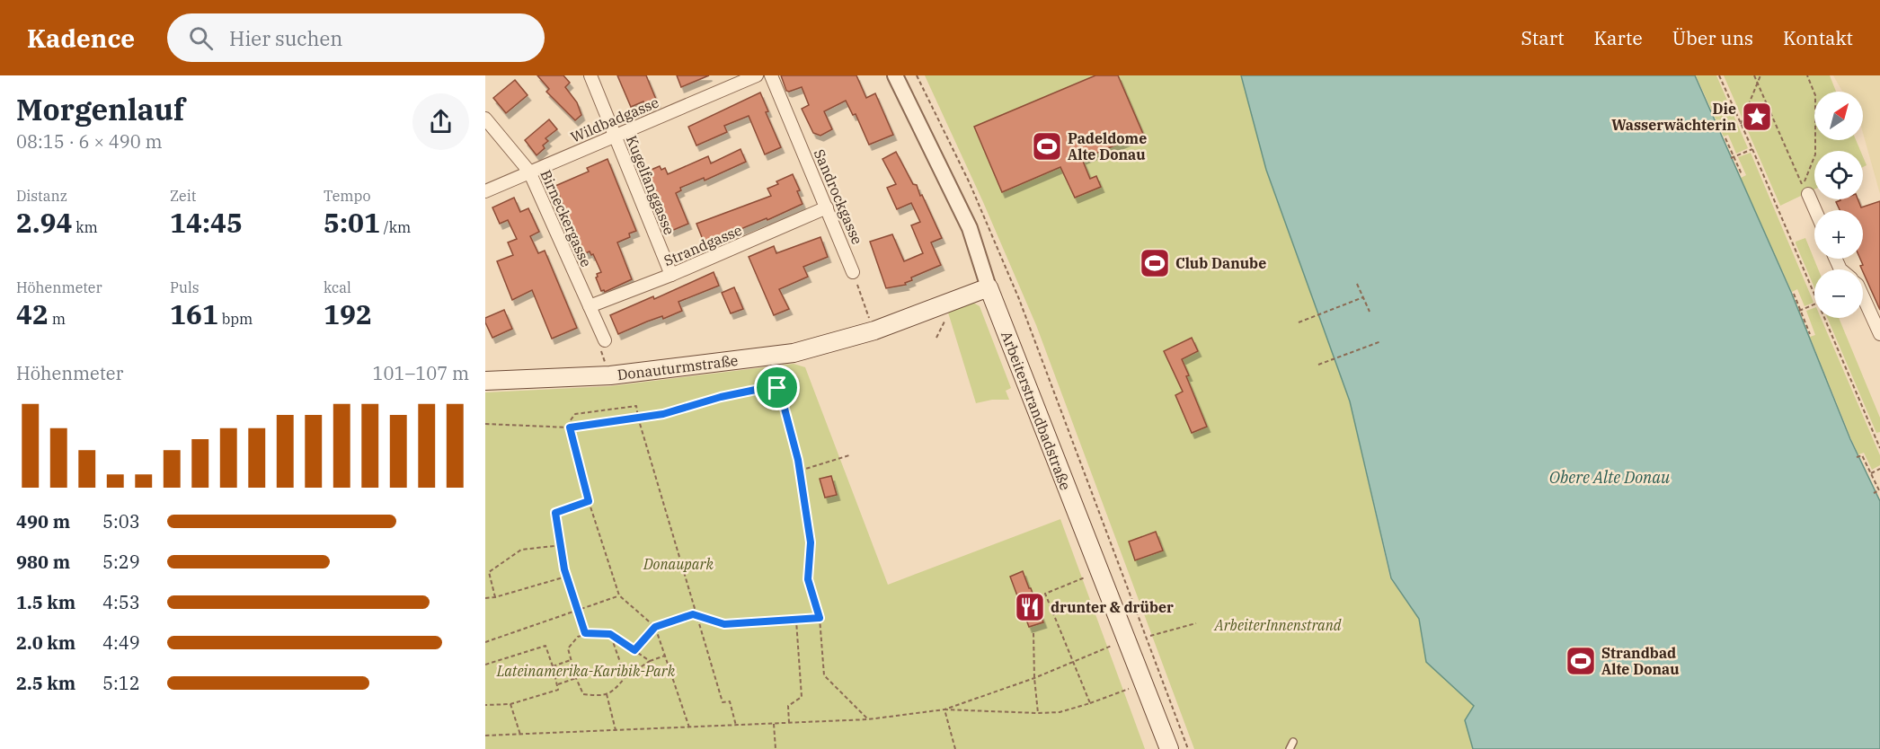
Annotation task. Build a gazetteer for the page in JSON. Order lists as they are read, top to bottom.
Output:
{
  "streets": {
    "main road": ["Donauturmstraße", "Arbeiterstrandbadstraße"],
    "street": [
      "Wildbadgasse",
      "Kugelfanggasse",
      "Sandrockgasse",
      "Birneckergasse",
      "Strandgasse"
    ]
  },
  "crossings": [
    ["Wildbadgasse", "Kugelfanggasse"],
    ["Wildbadgasse", "Birneckergasse"],
    ["Kugelfanggasse", "Strandgasse"],
    ["Sandrockgasse", "Strandgasse"],
    ["Birneckergasse", "Strandgasse"],
    ["Donauturmstraße", "Arbeiterstrandbadstraße"]
  ],
  "water": ["Obere Alte Donau"],
  "parks": ["Donaupark", "ArbeiterInnenstrand", "Lateinamerika-Karibik-Park"],
  "places": {
    "place": ["Die Wasserwächterin"],
    "sports": ["Padeldome Alte Donau", "Club Danube", "Strandbad Alte Donau"],
    "restaurant": ["drunter & drüber"]
  },
  "north": "top right",
  "page": {
    "header": "Kadence",
    "search": "Hier suchen",
    "nav": [
      "Start",
      "Karte",
      "Über uns",
      "Kontakt"
    ],
    "heading": ["Morgenlauf", "08:15 · 6 × 490 m"],
    "map_buttons": ["+", "−"],
    "stats": [
      ["Distanz", "2.94 km"],
      ["Zeit", "14:45"],
      ["Tempo", "5:01 /km"],
      ["Höhenmeter", "42 m"],
      ["Puls", "161 bpm"],
      ["kcal", "192"]
    ],
    "chart": ["Höhenmeter", "101–107 m"],
    "list": [
      {
        "name": "490 m",
        "note": "5:03"
      },
      {
        "name": "980 m",
        "note": "5:29"
      },
      {
        "name": "1.5 km",
        "note": "4:53"
      },
      {
        "name": "2.0 km",
        "note": "4:49"
      },
      {
        "name": "2.5 km",
        "note": "5:12"
      }
    ]
  }
}
